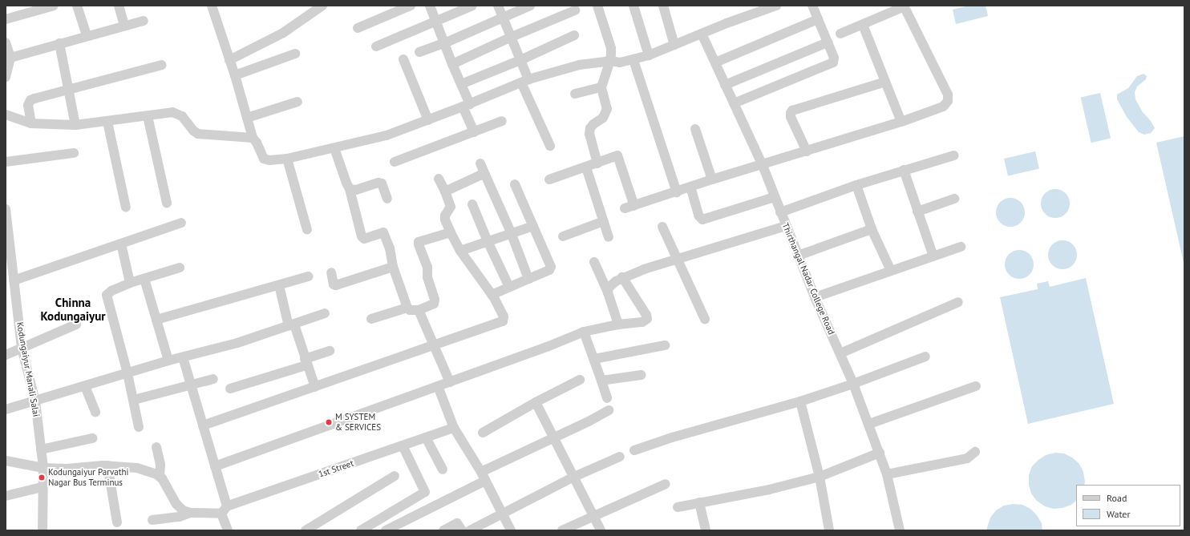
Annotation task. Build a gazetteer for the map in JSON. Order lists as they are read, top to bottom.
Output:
{
  "streets": {
    "street": ["Thirthangal Nadar College Road", "Kodungaiyur Manali Salai", "1st Street"]
  },
  "districts": ["Chinna Kodungaiyur"],
  "places": ["M SYSTEM & SERVICES", "Kodungaiyur Parvathi Nagar Bus Terminus"],
  "legend": ["Road", "Water"]
}
